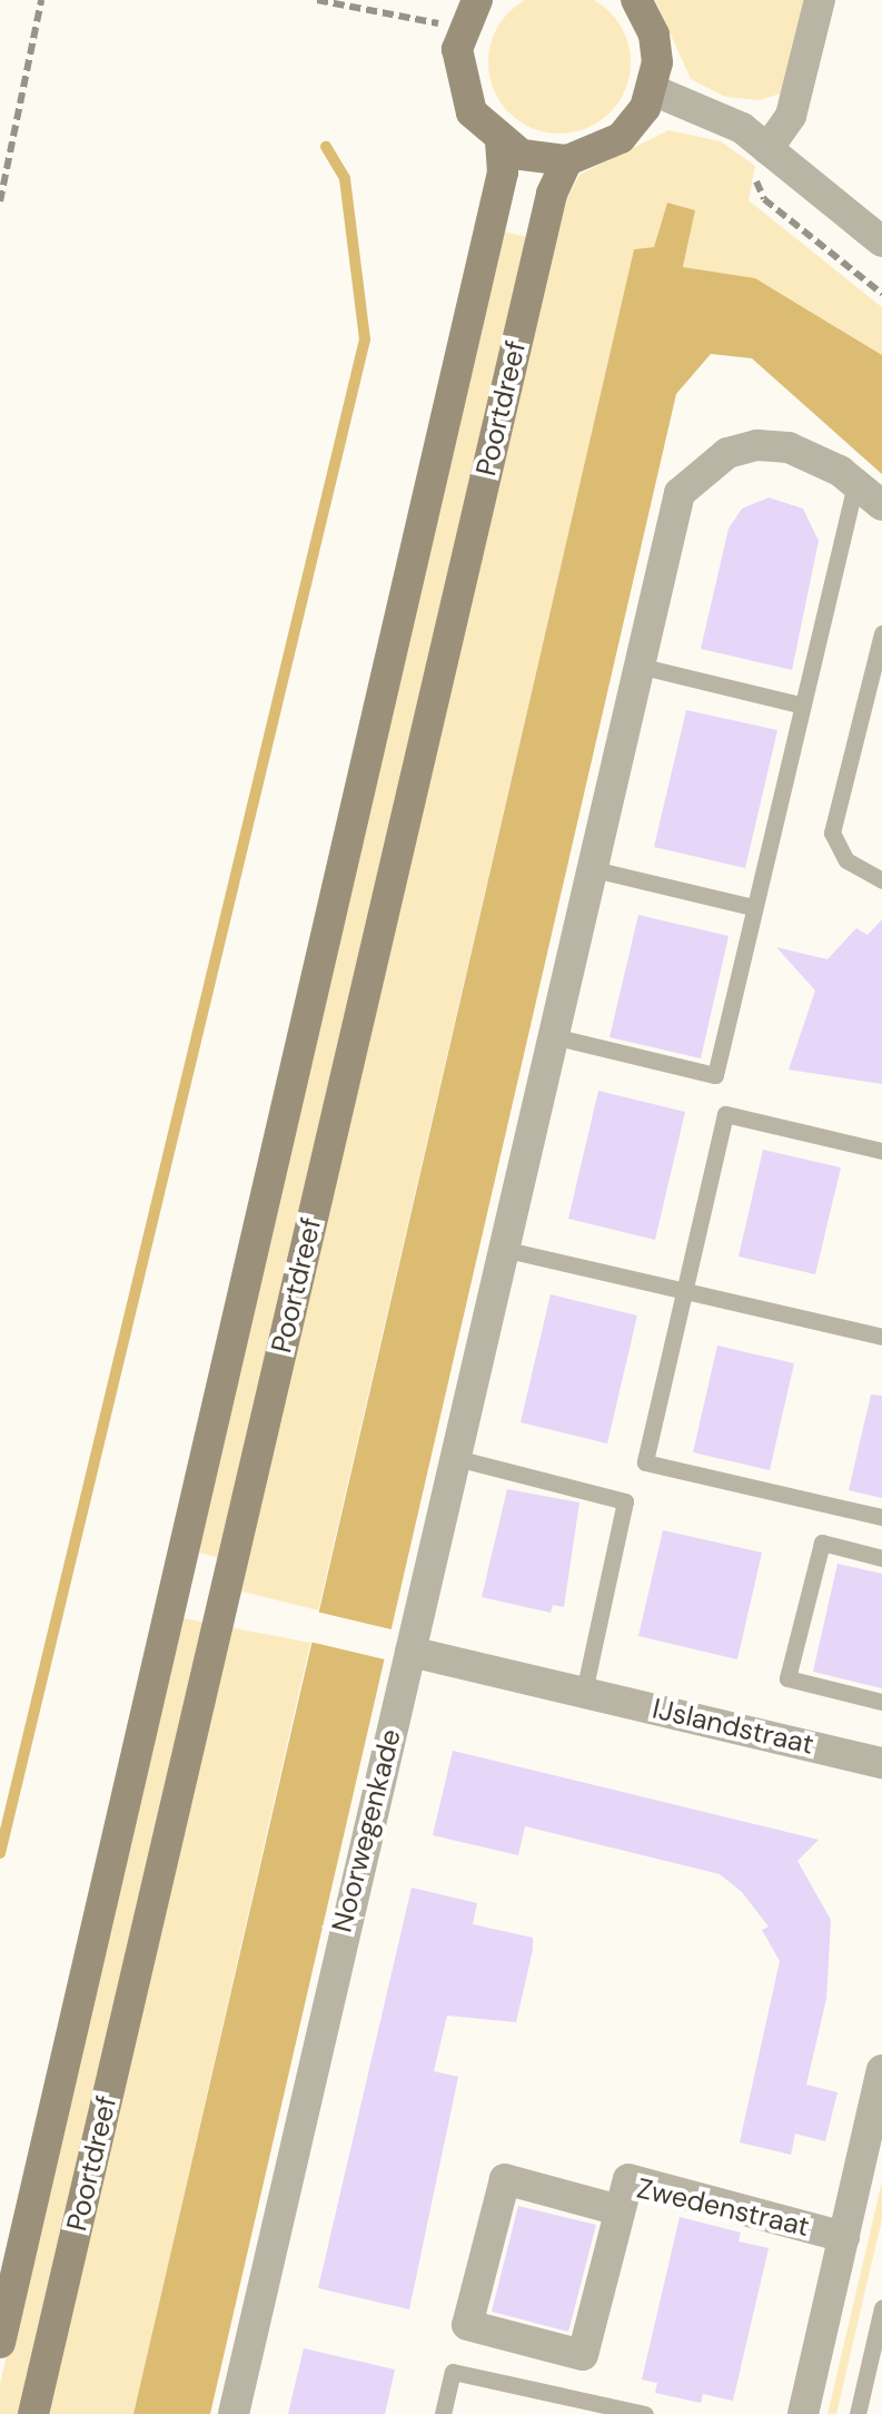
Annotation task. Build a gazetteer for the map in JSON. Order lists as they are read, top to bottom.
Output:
{
  "streets": {
    "main road": ["Poortdreef"],
    "street": ["IJslandstraat", "Noorwegenkade", "Zwedenstraat"]
  },
  "crossings": [
    ["IJslandstraat", "Noorwegenkade"]
  ]
}
